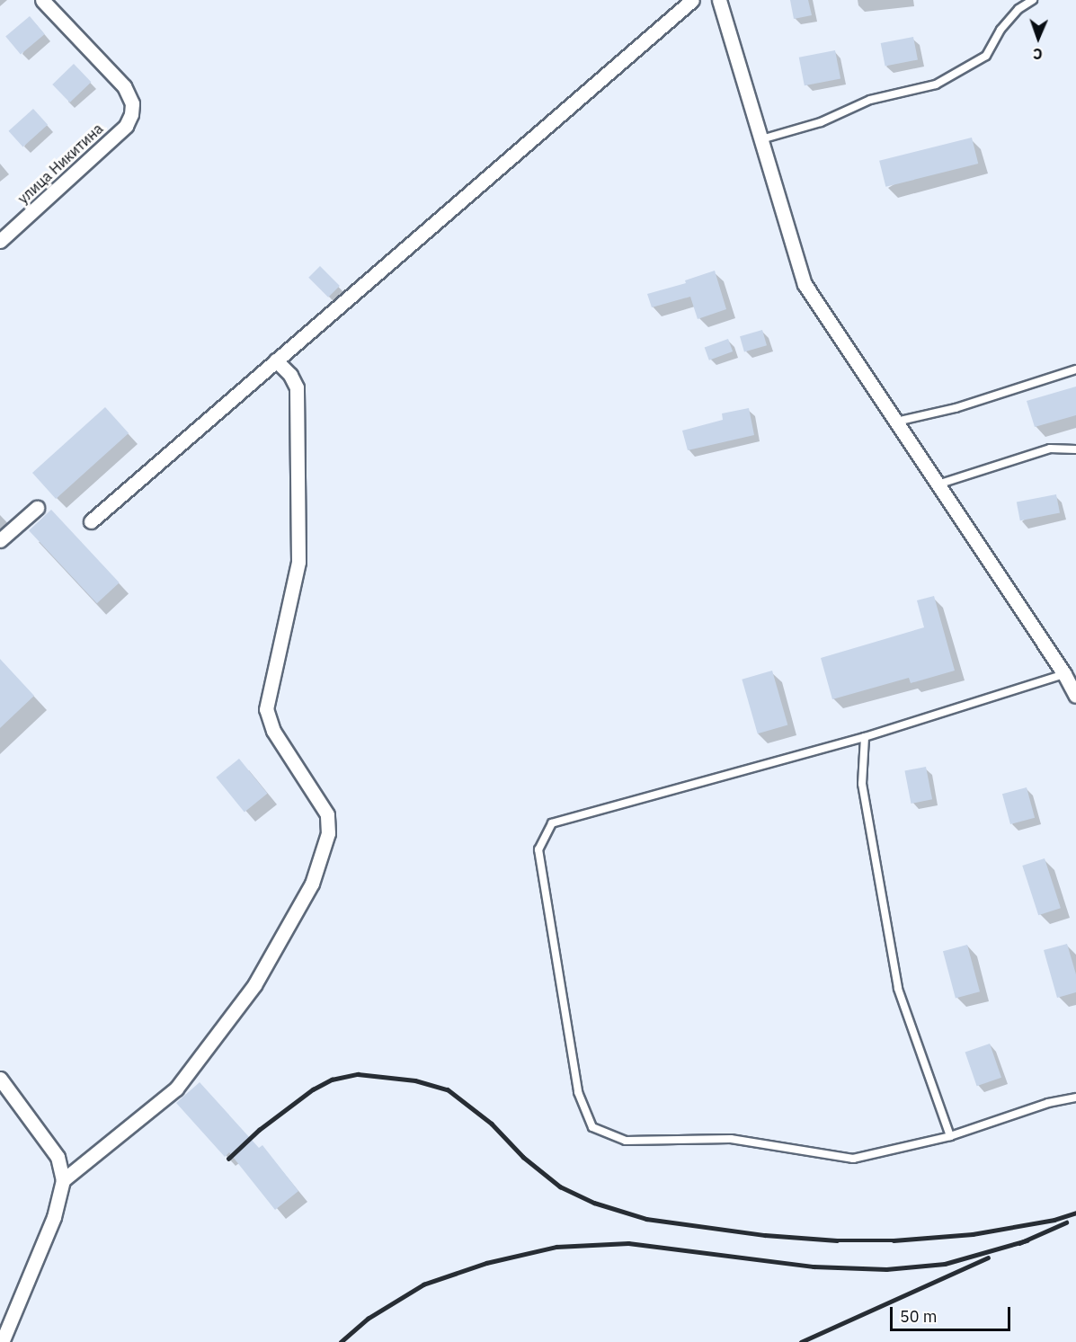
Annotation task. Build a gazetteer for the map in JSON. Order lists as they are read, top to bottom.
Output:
{
  "streets": {
    "street": ["улица Никитина"]
  },
  "scale_bar": "50 m",
  "north": "bottom"
}
